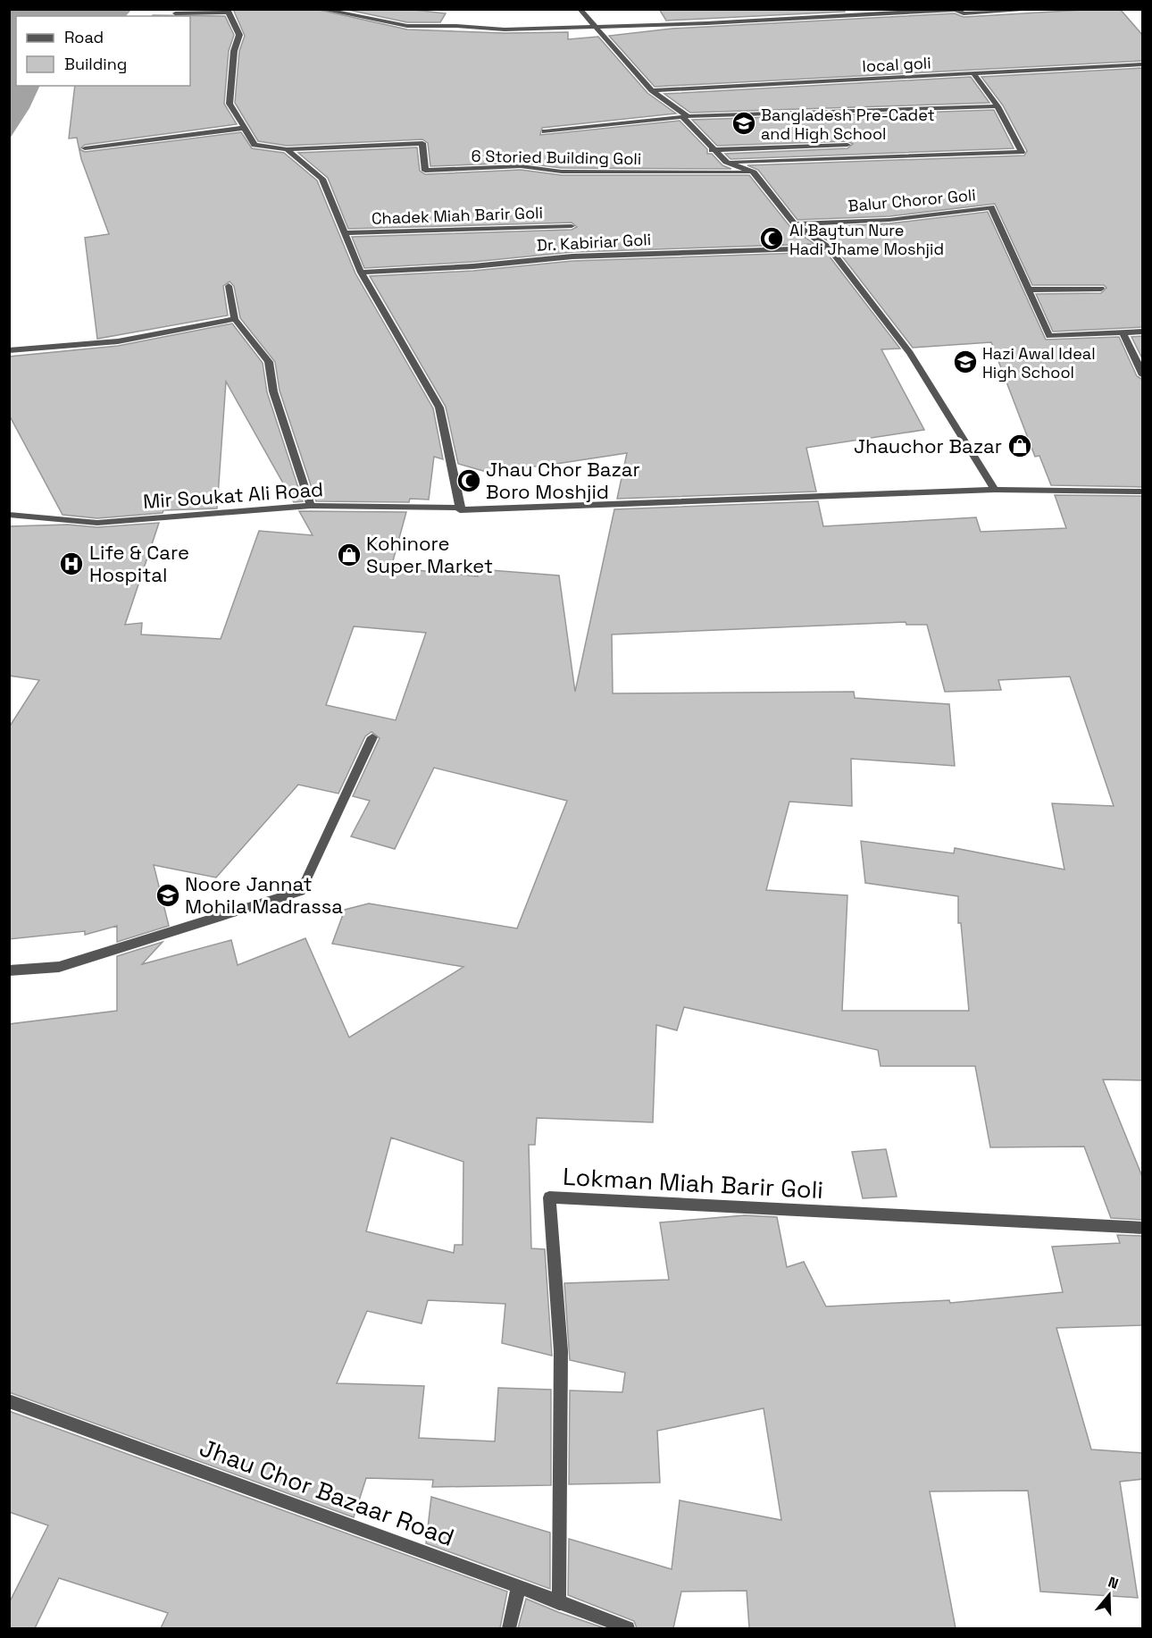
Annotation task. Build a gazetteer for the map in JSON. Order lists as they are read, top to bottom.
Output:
{
  "streets": {
    "street": [
      "local goli",
      "6 Storied Building Goli",
      "Balur Choror Goli",
      "Chadek Miah Barir Goli",
      "Dr. Kabiriar Goli",
      "Mir Soukat Ali Road",
      "Lokman Miah Barir Goli",
      "Jhau Chor Bazaar Road"
    ]
  },
  "crossings": [
    ["Lokman Miah Barir Goli", "Jhau Chor Bazaar Road"]
  ],
  "places": {
    "school or university": ["Bangladesh Pre-Cadet and High School", "Hazi Awal Ideal High School", "Noore Jannat Mohila Madrassa"],
    "mosque": ["Al Baytun Nure Hadi Jhame Moshjid", "Jhau Chor Bazar Boro Moshjid"],
    "shop": ["Jhauchor Bazar", "Kohinore Super Market"],
    "hospital": ["Life & Care Hospital"]
  },
  "legend": ["Road", "Building"],
  "north": "top"
}
